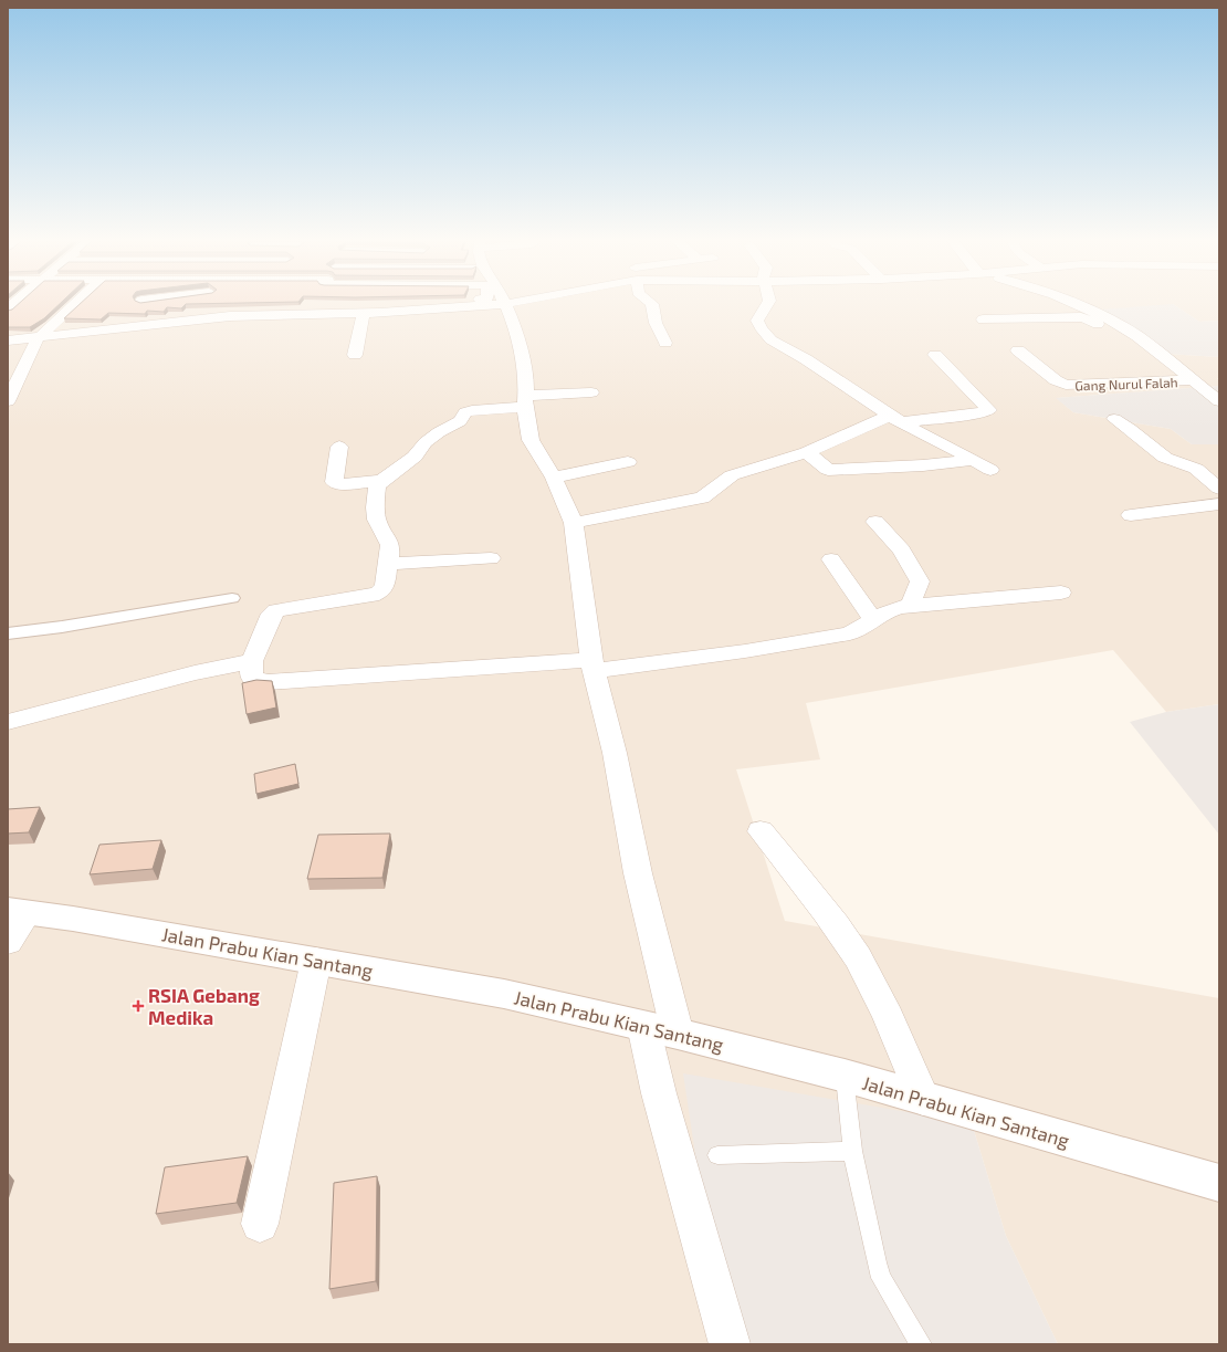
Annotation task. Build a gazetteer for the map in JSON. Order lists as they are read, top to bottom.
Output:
{
  "streets": {
    "main road": ["Jalan Prabu Kian Santang"],
    "street": ["Gang Nurul Falah"]
  },
  "places": {
    "health": ["RSIA Gebang Medika"]
  }
}
